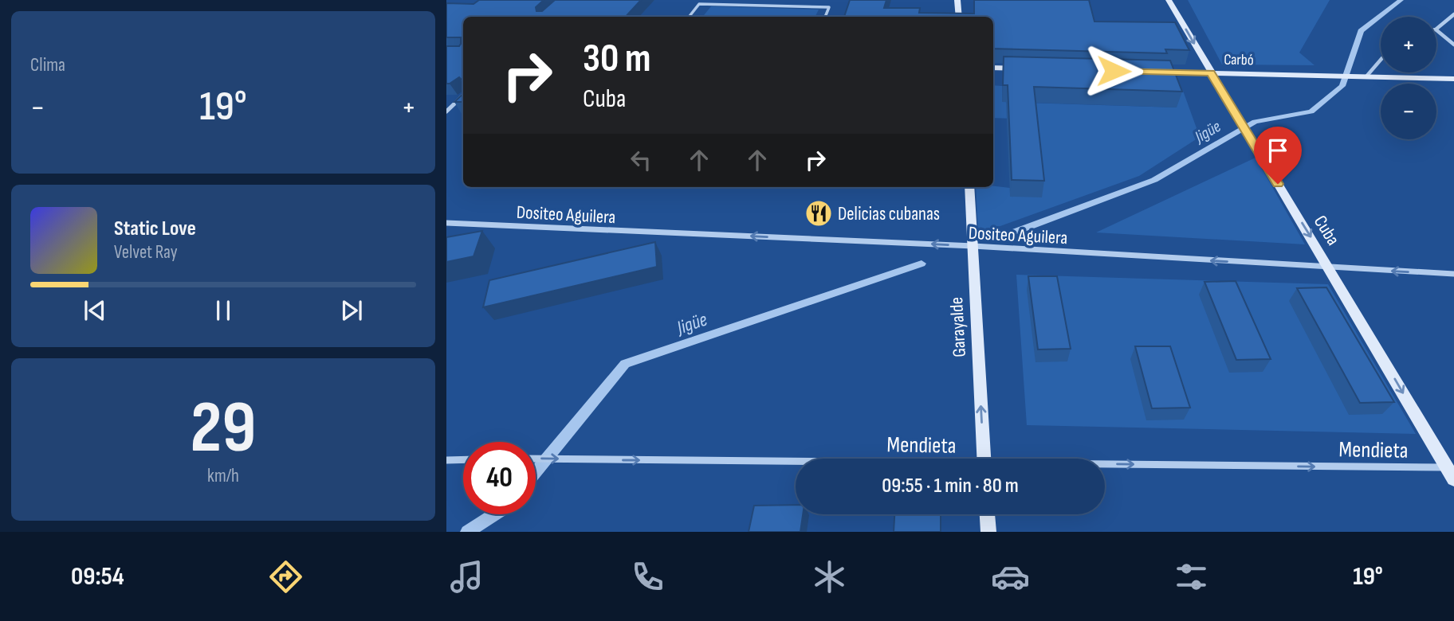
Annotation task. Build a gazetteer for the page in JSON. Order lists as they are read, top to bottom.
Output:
{
  "streets": {
    "street": [
      "Carbó",
      "Dositeo Aguilera",
      "Cuba",
      "Garayalde",
      "Mendieta"
    ]
  },
  "crossings": [
    ["Carbó", "Cuba"],
    ["Dositeo Aguilera", "Cuba"],
    ["Dositeo Aguilera", "Garayalde"],
    ["Cuba", "Mendieta"]
  ],
  "one_way": [
    "Dositeo Aguilera",
    "Cuba",
    "Garayalde",
    "Mendieta"
  ],
  "water": ["Jigüe"],
  "places": {
    "restaurant": ["Delicias cubanas"]
  },
  "page": {
    "tile": [
      "Clima",
      ["29", "km/h"]
    ],
    "map_buttons": ["+", "−"],
    "turn": ["30 m", "Cuba"],
    "heat": ["−", "19°", "+"],
    "song": ["Static Love", "Velvet Ray"],
    "limit": "40",
    "trip": "09:55 · 1 min · 80 m",
    "tabs": ["09:54", "19°"]
  }
}
